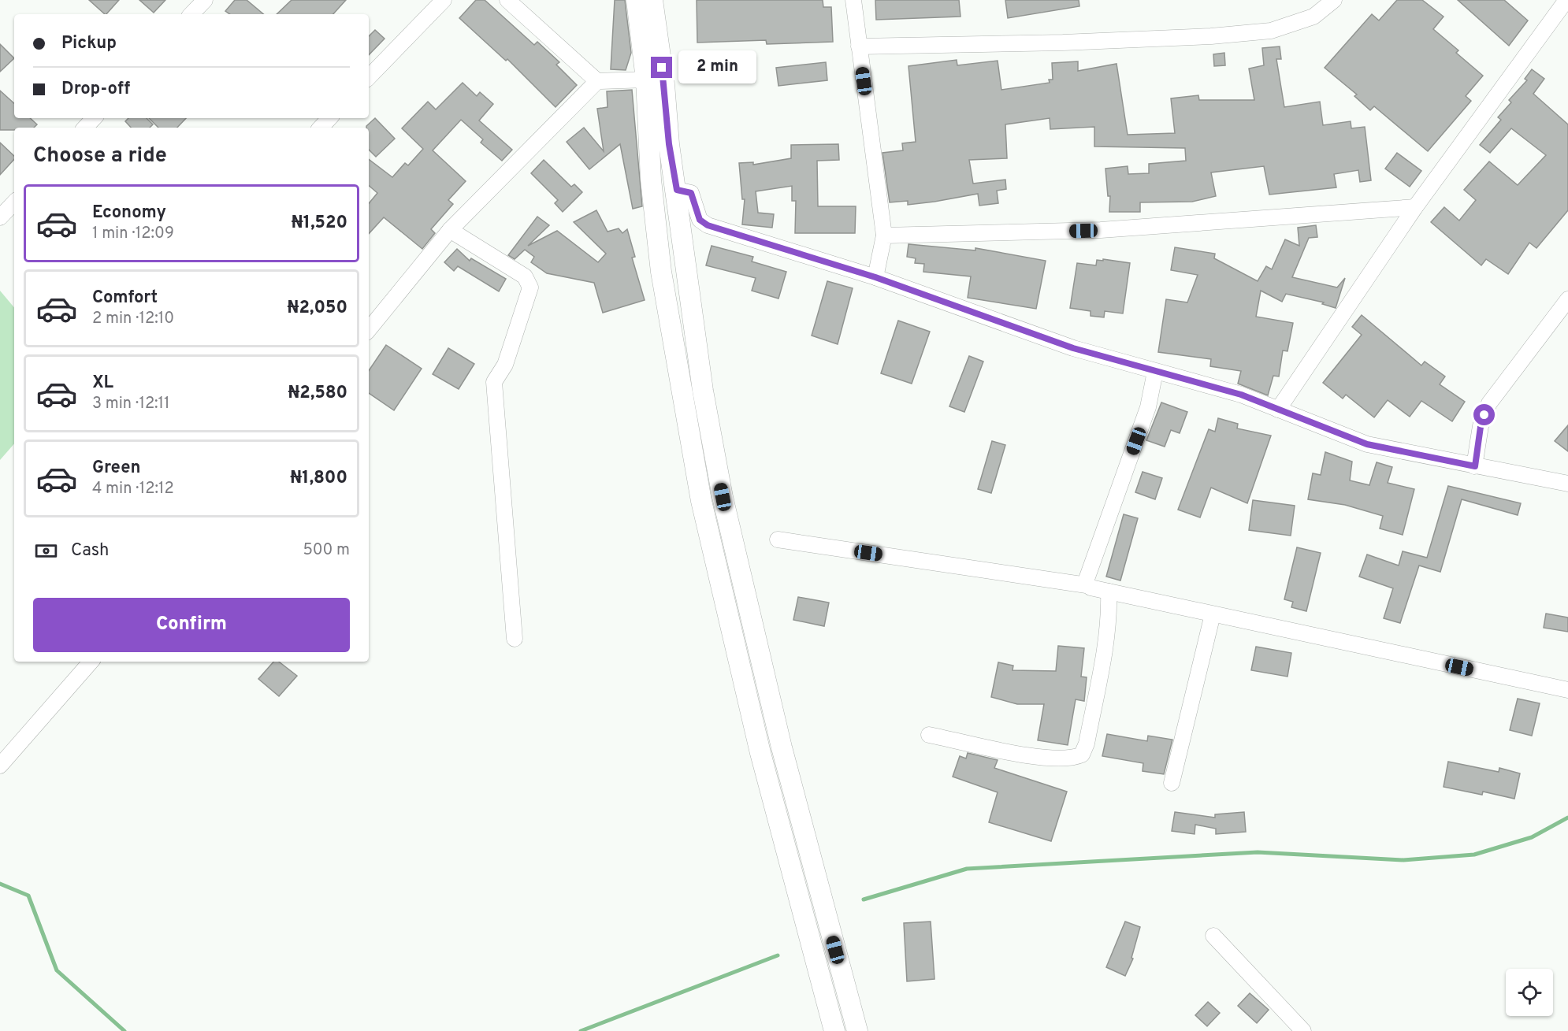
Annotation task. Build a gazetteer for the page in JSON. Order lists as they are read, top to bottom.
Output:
{
  "page": {
    "banner": ["Pickup", "Drop-off"],
    "bubble": "2 min",
    "heading": "Choose a ride",
    "list": [
      {
        "name": "Economy",
        "note": "1 min · 12:09",
        "value": "₦1,520"
      },
      {
        "name": "Comfort",
        "note": "2 min · 12:10",
        "value": "₦2,050"
      },
      {
        "name": "XL",
        "note": "3 min · 12:11",
        "value": "₦2,580"
      },
      {
        "name": "Green",
        "note": "4 min · 12:12",
        "value": "₦1,800"
      }
    ],
    "pay": ["Cash", "500 m"],
    "buttons": "Confirm"
  }
}
